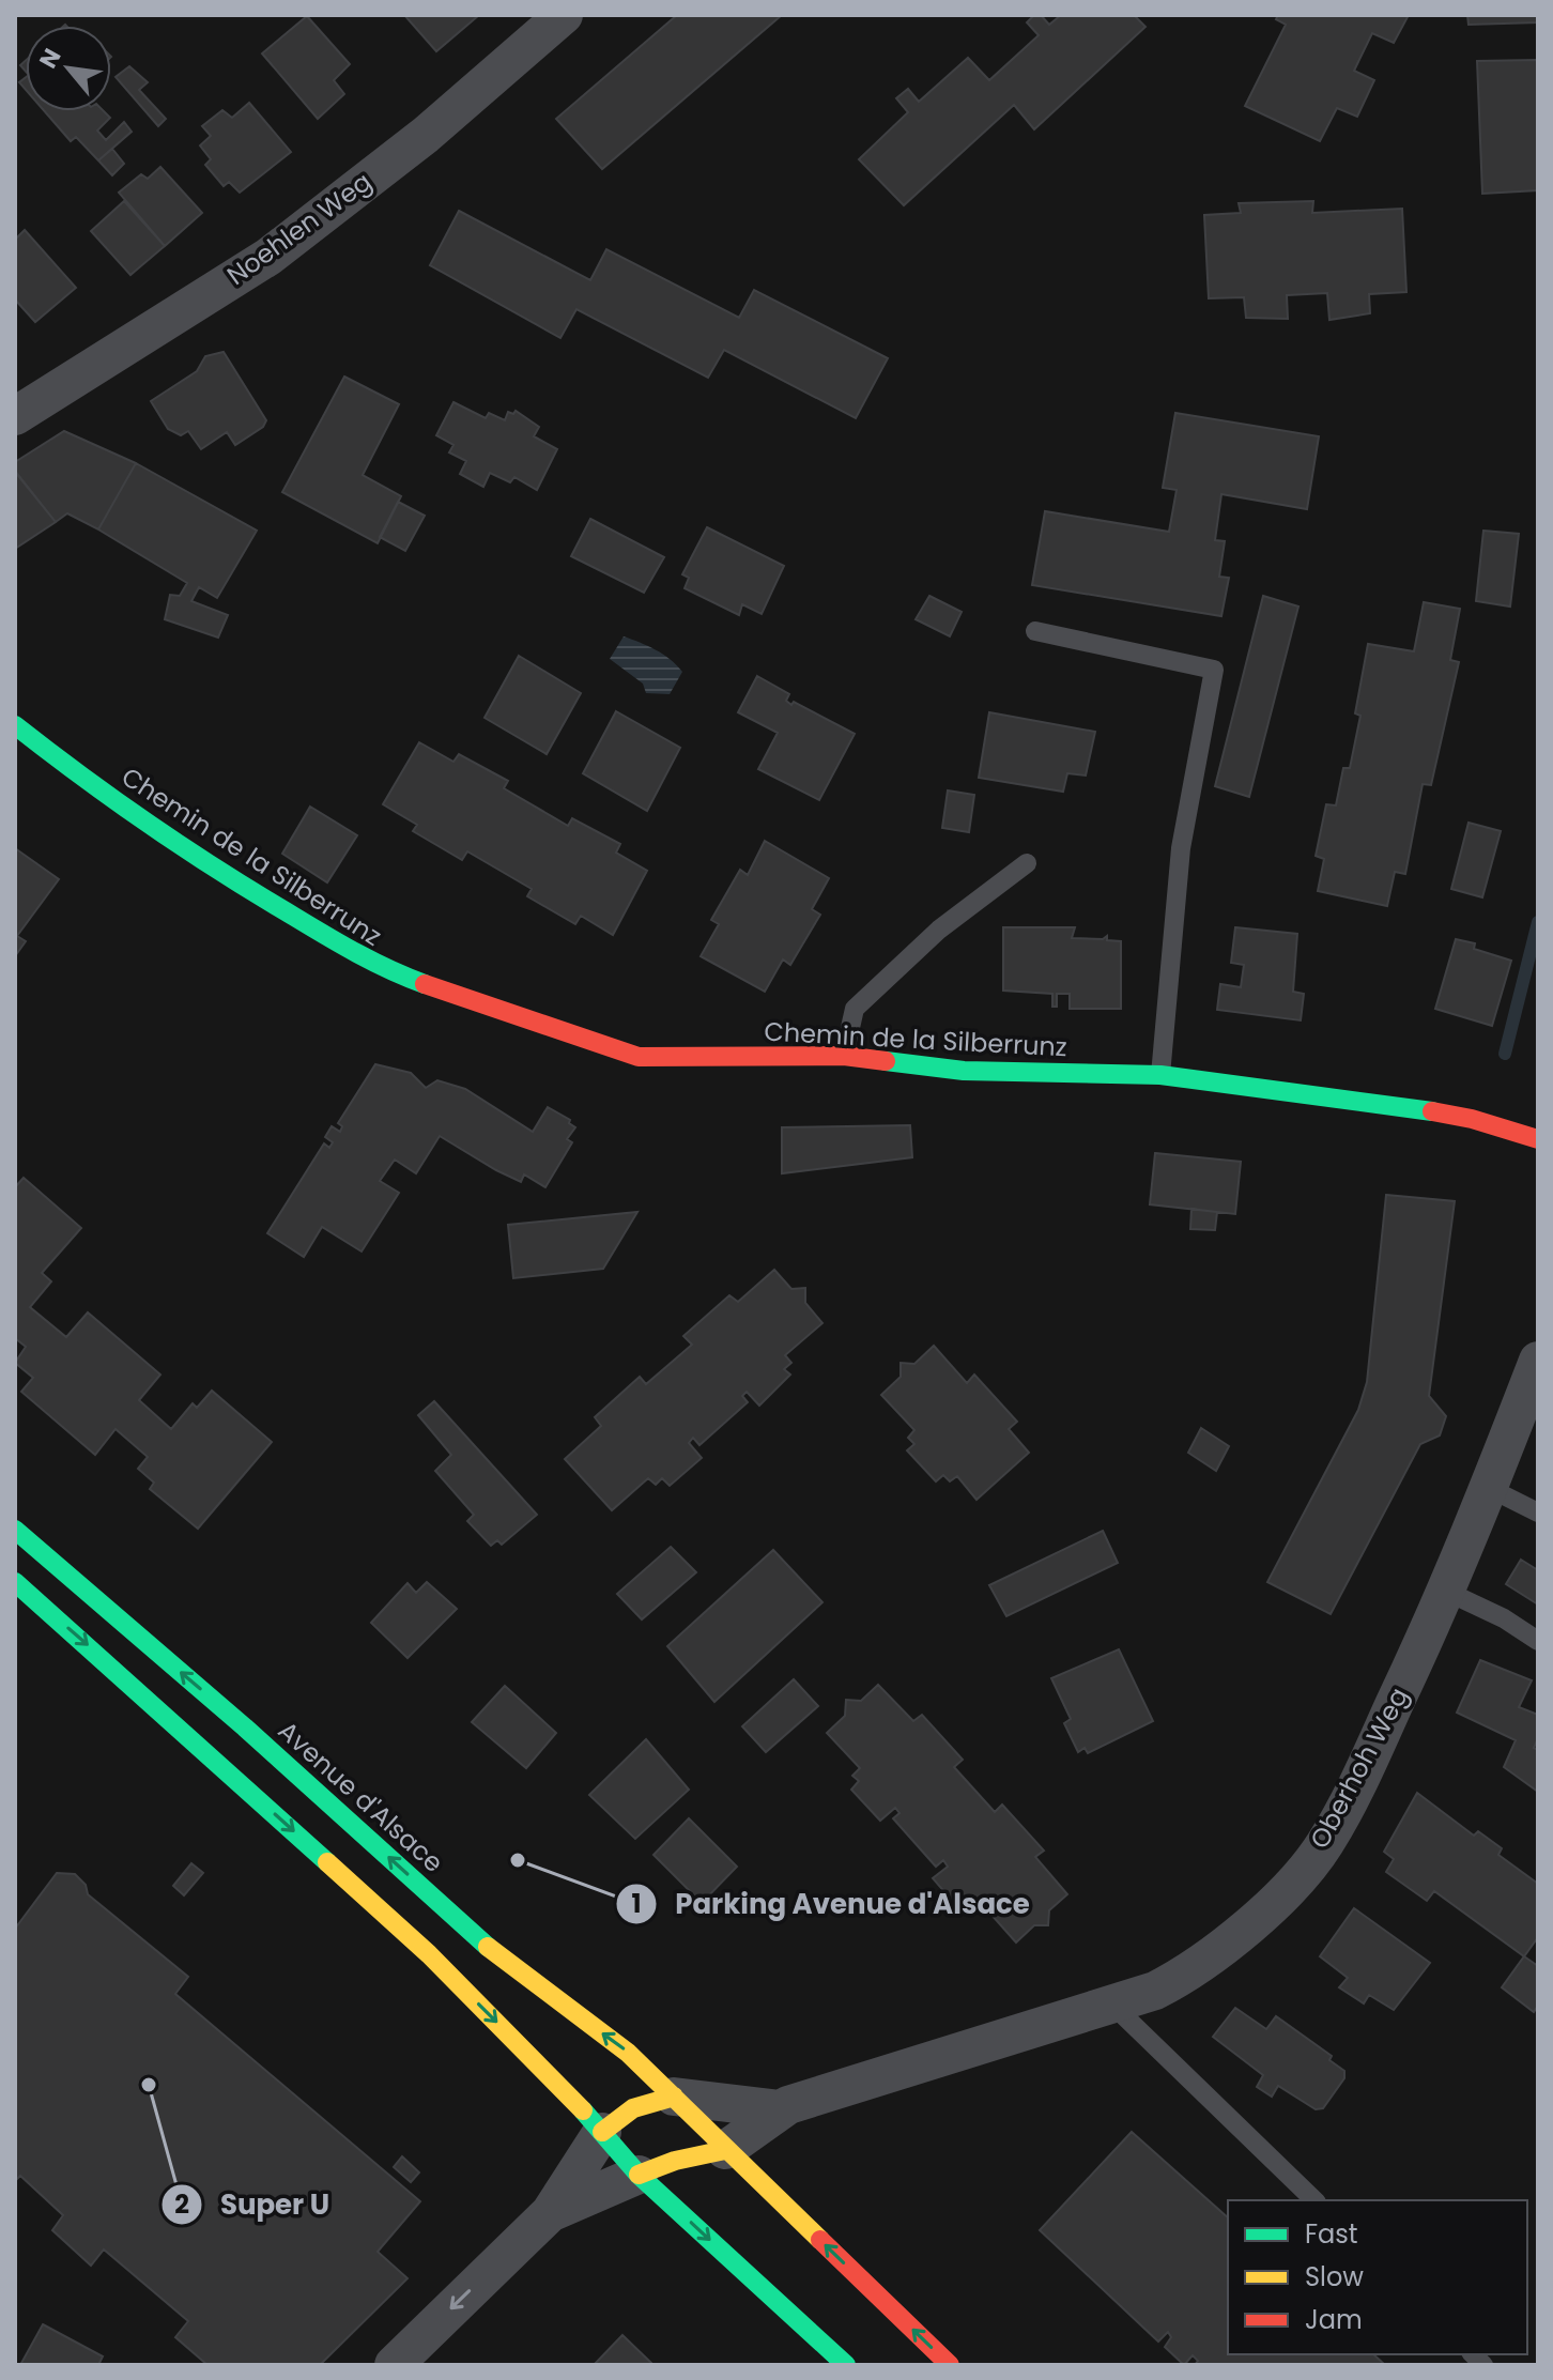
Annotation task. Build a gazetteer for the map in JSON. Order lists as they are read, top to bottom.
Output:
{
  "streets": {
    "main road": ["Chemin de la Silberrunz", "Avenue d'Alsace"],
    "street": ["Noehlen Weg", "Oberhoh Weg"]
  },
  "crossings": [
    ["Oberhoh Weg", "Avenue d'Alsace"]
  ],
  "places": ["Parking Avenue d'Alsace", "Super U"],
  "legend": ["Fast", "Slow", "Jam"],
  "north": "top left"
}
